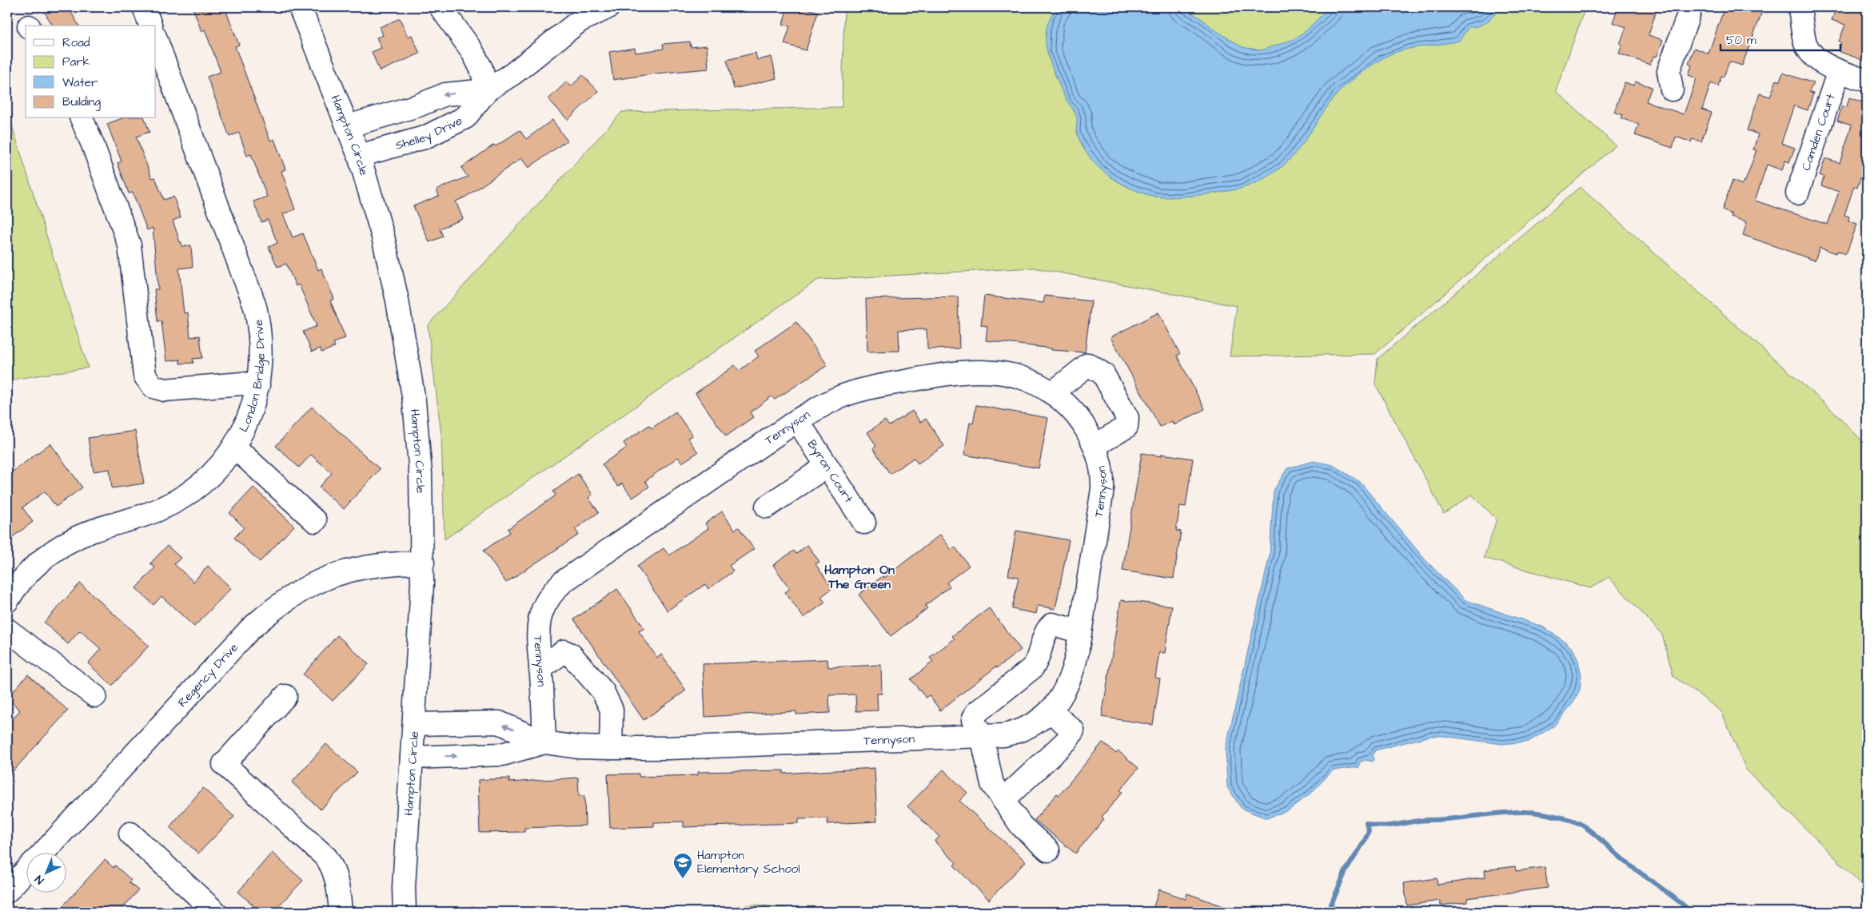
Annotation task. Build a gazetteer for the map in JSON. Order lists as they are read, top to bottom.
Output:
{
  "streets": {
    "street": [
      "Shelley Drive",
      "Camden Court",
      "Hampton Circle",
      "London Bridge Drive",
      "Tennyson",
      "Byron Court",
      "Regency Drive"
    ]
  },
  "crossings": [
    ["Shelley Drive", "Hampton Circle"],
    ["Hampton Circle", "Tennyson"],
    ["Hampton Circle", "Regency Drive"],
    ["Tennyson", "Byron Court"]
  ],
  "districts": ["Hampton On The Green"],
  "places": {
    "school or university": ["Hampton Elementary School"]
  },
  "legend": [
    "Road",
    "Park",
    "Water",
    "Building"
  ],
  "scale_bar": "50 m",
  "north": "bottom left"
}
